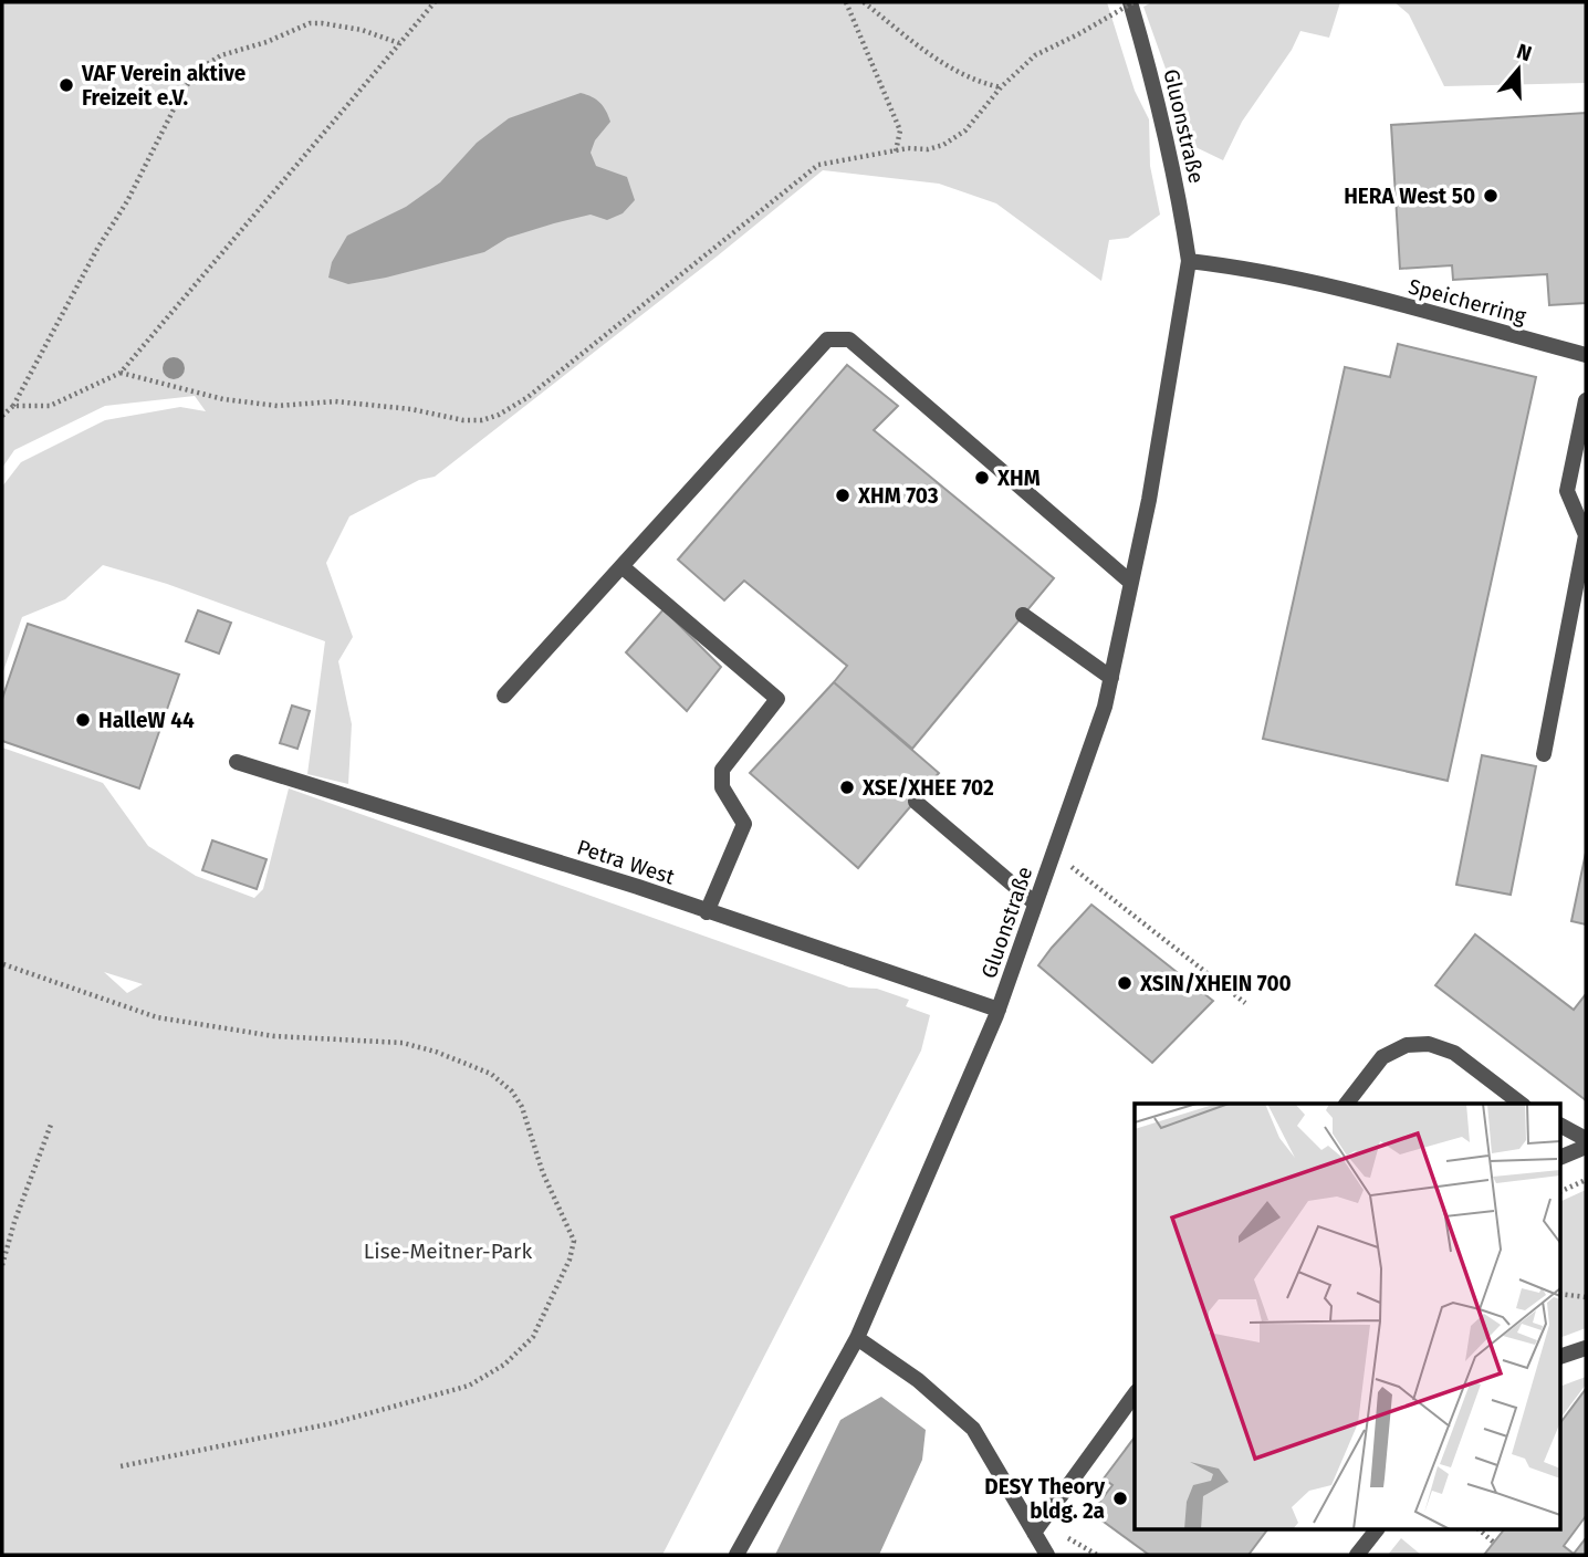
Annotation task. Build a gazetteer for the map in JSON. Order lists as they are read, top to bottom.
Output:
{
  "streets": {
    "lane": ["Gluonstraße", "Speicherring", "Petra West"]
  },
  "crossings": [
    ["Gluonstraße", "Speicherring"],
    ["Gluonstraße", "Petra West"]
  ],
  "parks": ["Lise-Meitner-Park"],
  "places": [
    "VAF Verein aktive Freizeit e.V.",
    "HERA West 50",
    "XHM",
    "XHM 703",
    "HalleW 44",
    "XSE/XHEE 702",
    "XSIN/XHEIN 700",
    "DESY Theory bldg. 2a"
  ],
  "north": "top"
}
